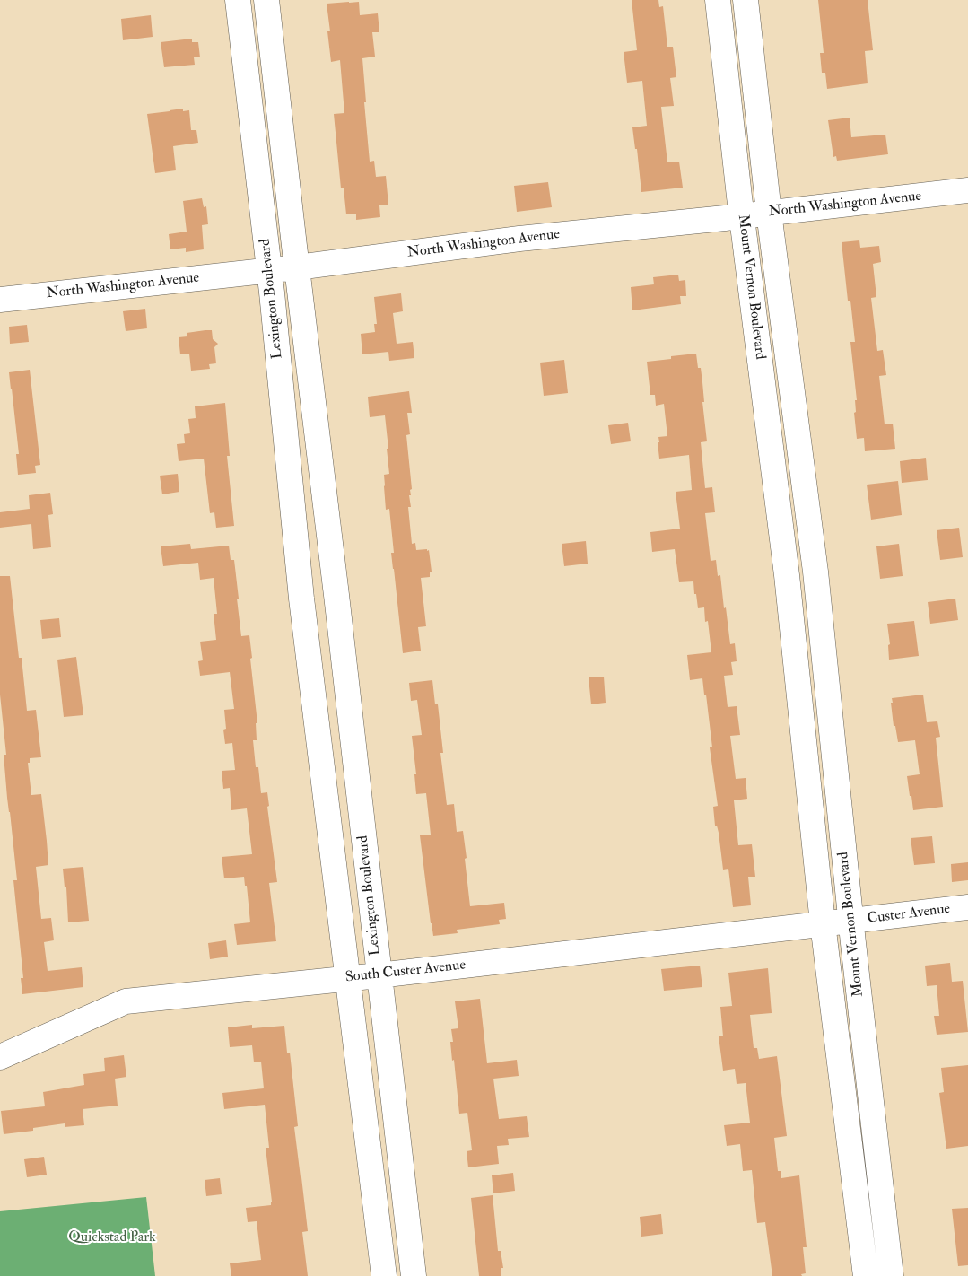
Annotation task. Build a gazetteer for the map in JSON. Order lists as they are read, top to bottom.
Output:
{
  "streets": {
    "street": [
      "North Washington Avenue",
      "Mount Vernon Boulevard",
      "Lexington Boulevard",
      "Custer Avenue",
      "South Custer Avenue"
    ]
  },
  "crossings": [
    ["North Washington Avenue", "Mount Vernon Boulevard"],
    ["North Washington Avenue", "Lexington Boulevard"],
    ["Mount Vernon Boulevard", "Custer Avenue"],
    ["Mount Vernon Boulevard", "South Custer Avenue"],
    ["Lexington Boulevard", "South Custer Avenue"],
    ["Custer Avenue", "South Custer Avenue"]
  ],
  "parks": ["Quickstad Park"]
}
